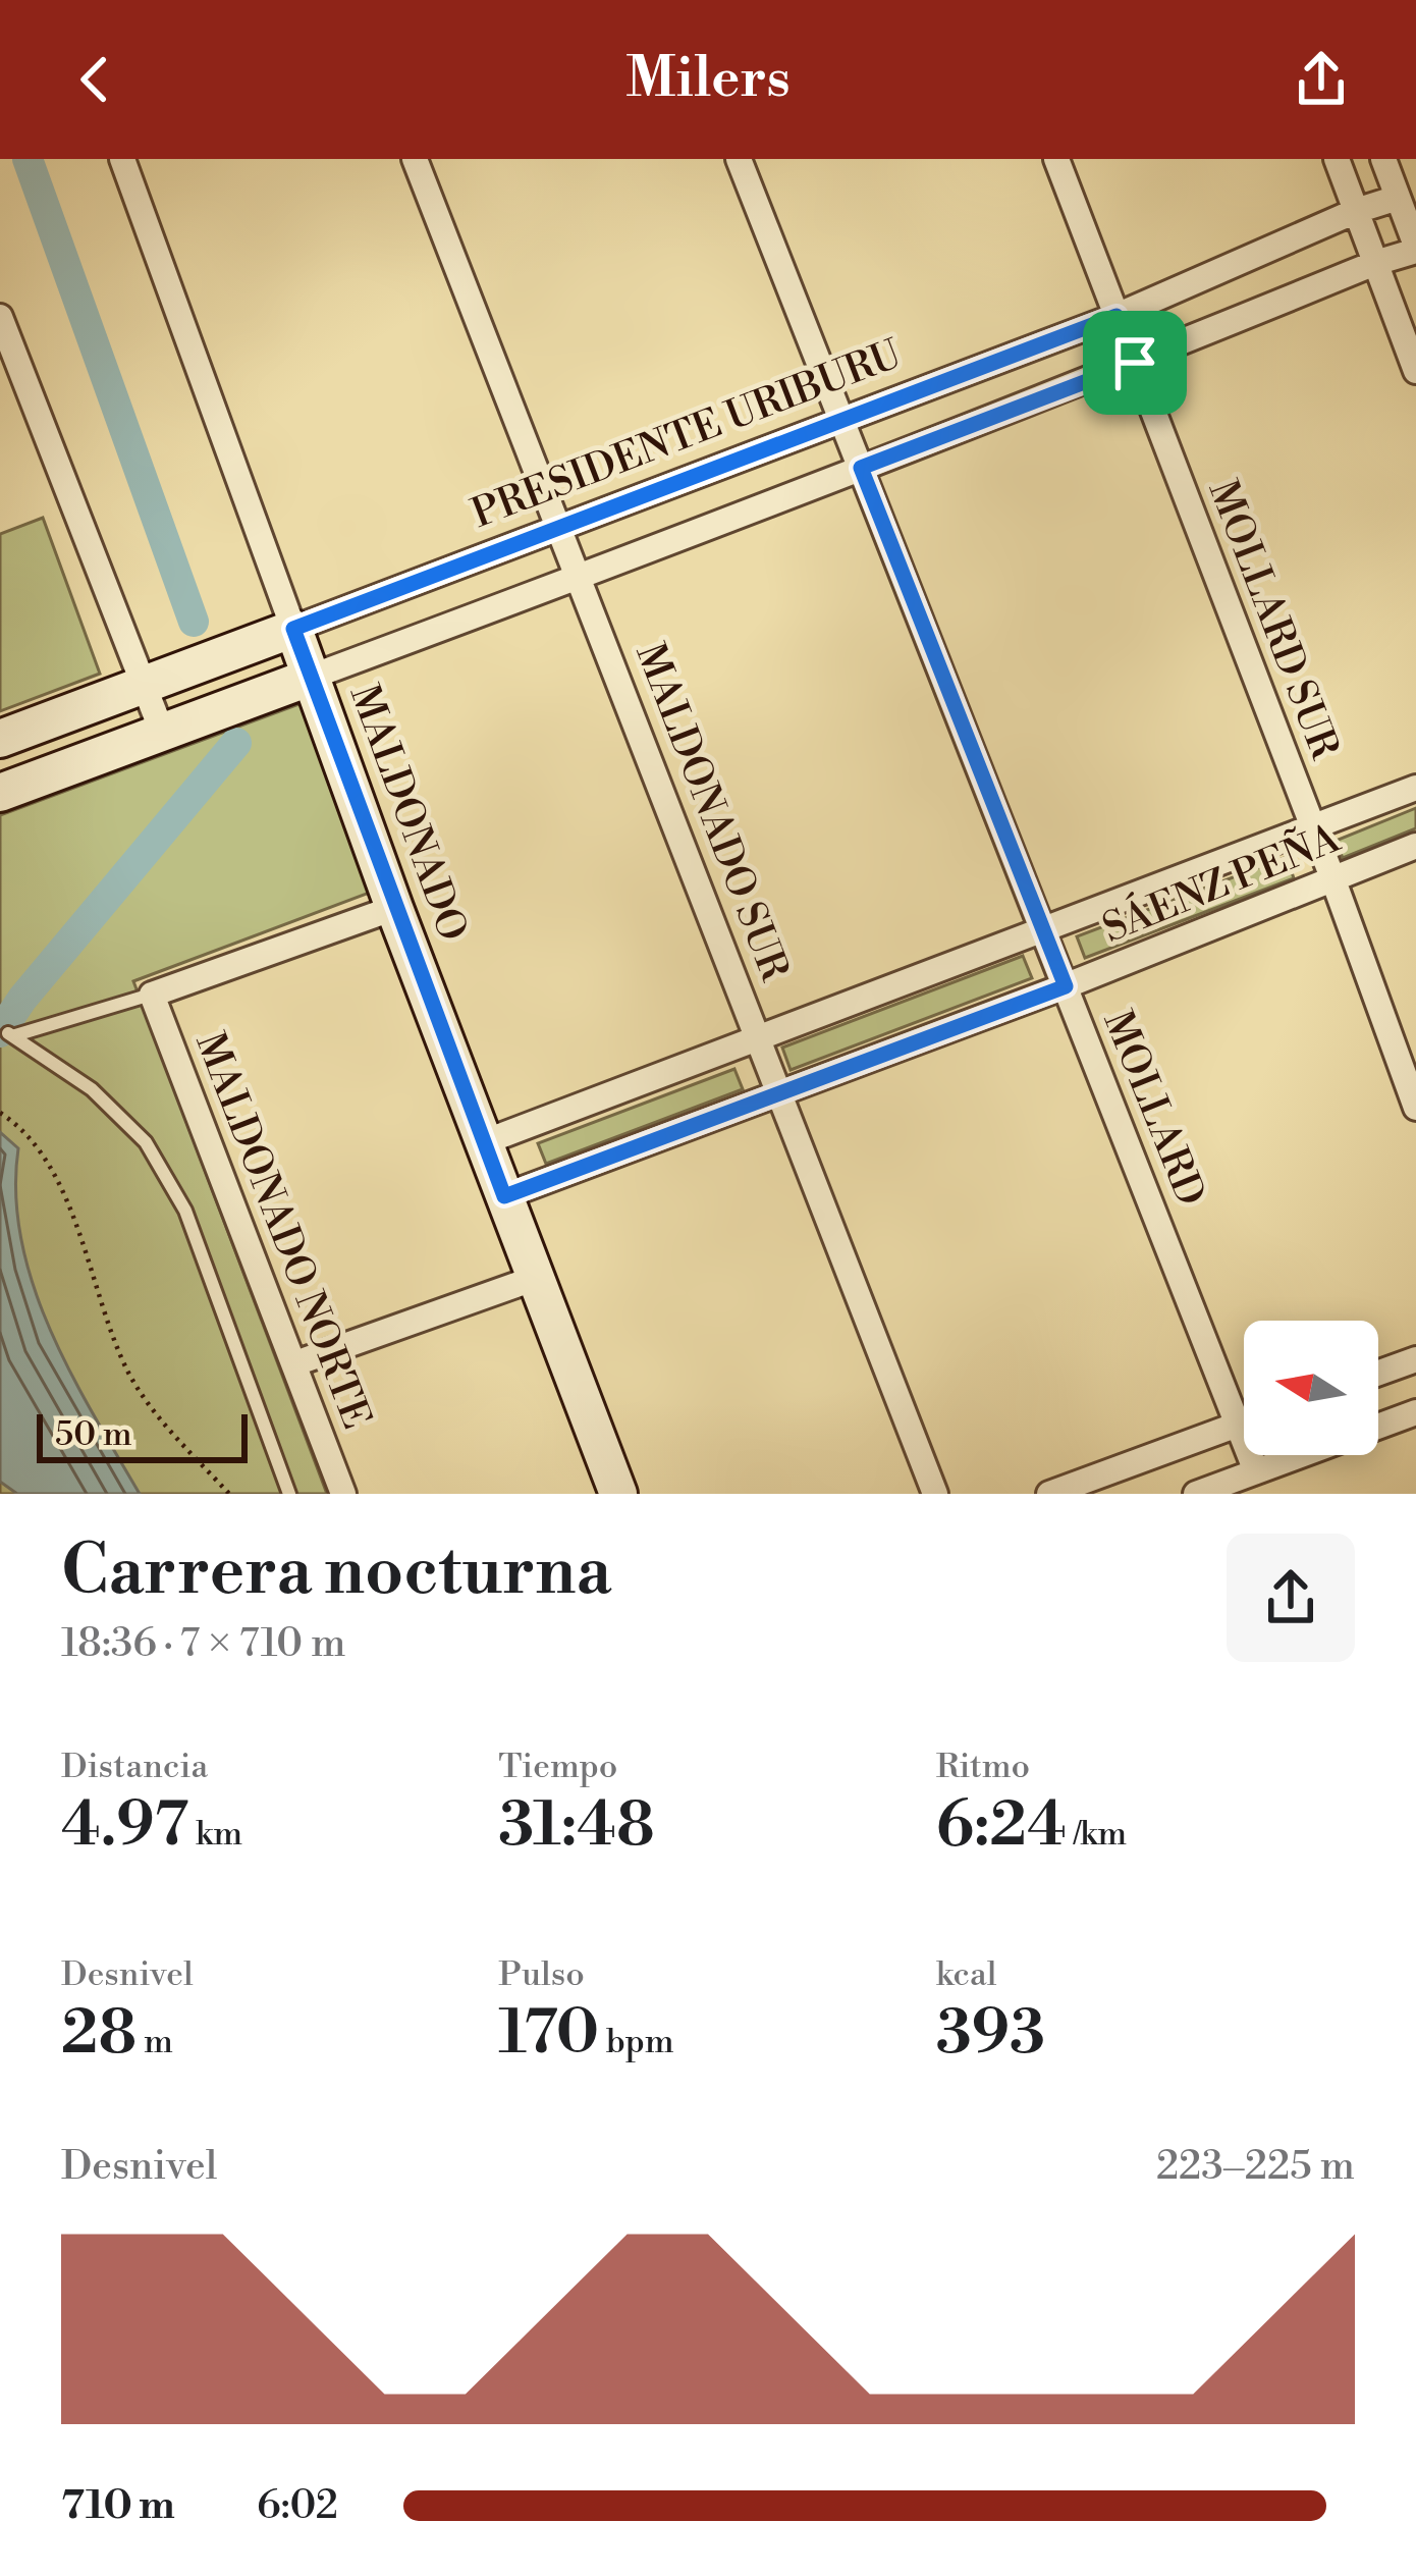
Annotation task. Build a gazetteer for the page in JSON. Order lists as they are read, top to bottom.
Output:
{
  "streets": {
    "street": [
      "PRESIDENTE URIBURU",
      "MOLLARD SUR",
      "MALDONADO SUR",
      "MALDONADO",
      "SÁENZ PEÑA",
      "MOLLARD",
      "MALDONADO NORTE"
    ]
  },
  "crossings": [
    ["PRESIDENTE URIBURU", "MOLLARD SUR"],
    ["PRESIDENTE URIBURU", "MALDONADO SUR"],
    ["PRESIDENTE URIBURU", "MALDONADO"],
    ["PRESIDENTE URIBURU", "MOLLARD"],
    ["MOLLARD SUR", "SÁENZ PEÑA"],
    ["MALDONADO SUR", "SÁENZ PEÑA"],
    ["MALDONADO", "SÁENZ PEÑA"],
    ["SÁENZ PEÑA", "MOLLARD"]
  ],
  "scale_bar": "50 m",
  "north": "left",
  "page": {
    "header": "Milers",
    "scale": "50 m",
    "heading": ["Carrera nocturna", "18:36 · 7 × 710 m"],
    "stats": [
      ["Distancia", "4.97 km"],
      ["Tiempo", "31:48"],
      ["Ritmo", "6:24 /km"],
      ["Desnivel", "28 m"],
      ["Pulso", "170 bpm"],
      ["kcal", "393"]
    ],
    "chart": ["Desnivel", "223–225 m"],
    "list": [
      {
        "name": "710 m",
        "note": "6:02"
      }
    ]
  }
}
